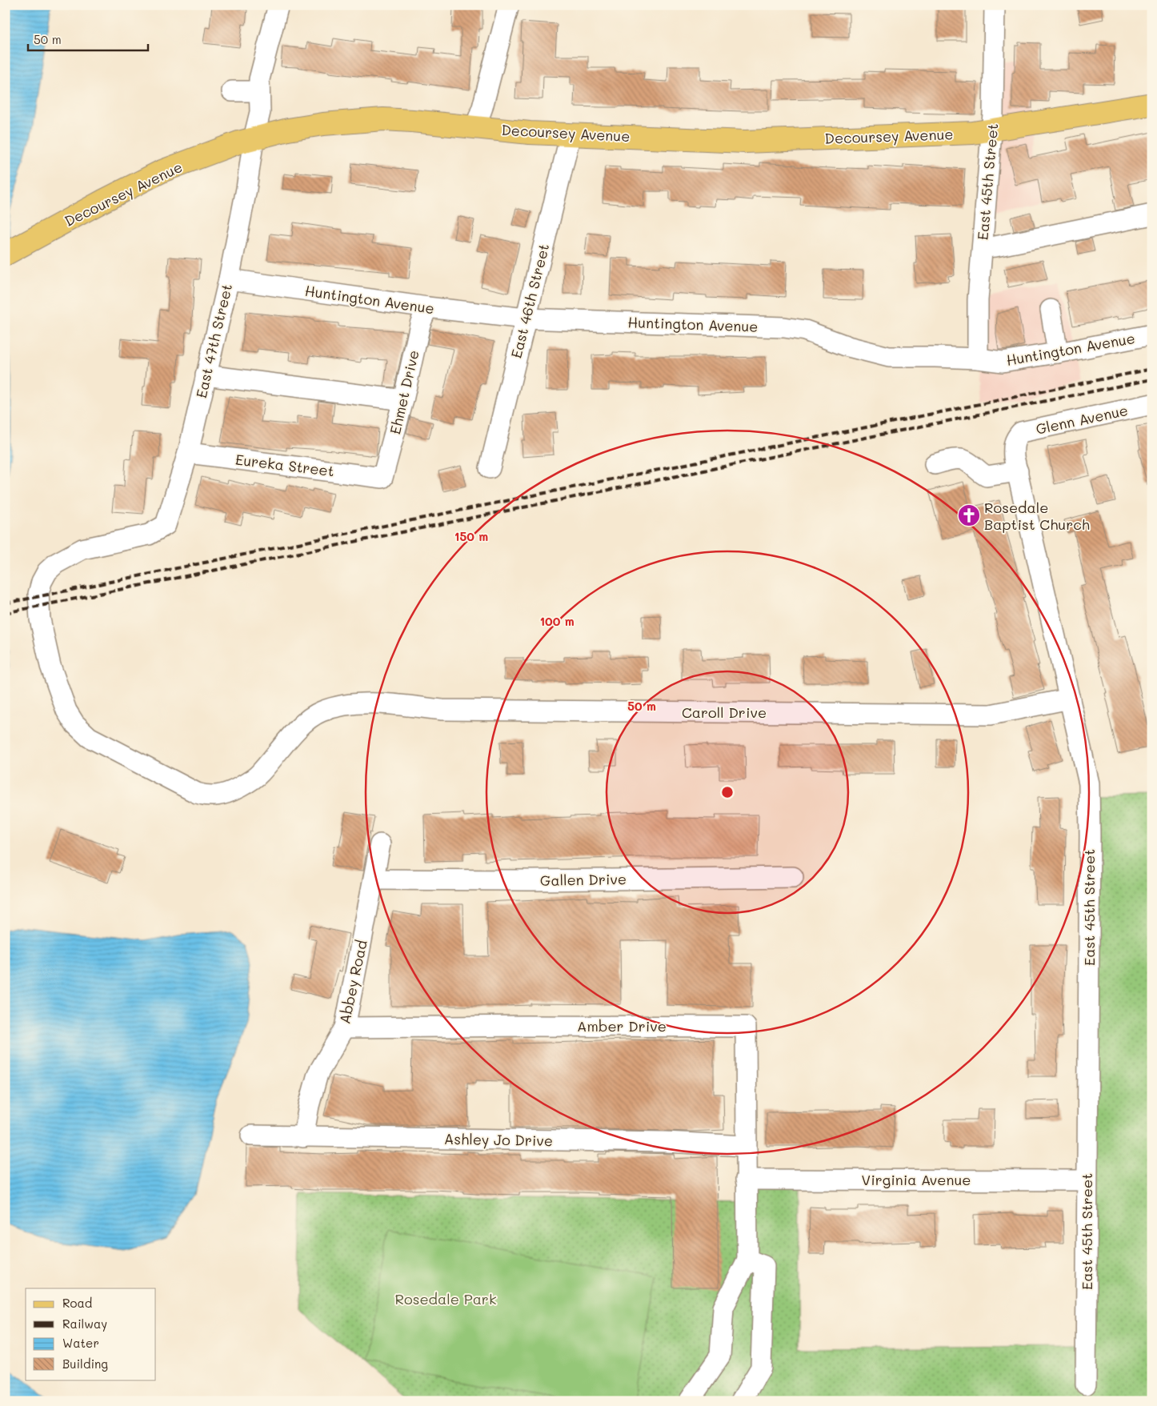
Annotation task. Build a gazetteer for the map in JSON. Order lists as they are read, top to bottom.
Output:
{
  "streets": {
    "main road": ["Decoursey Avenue"],
    "street": [
      "East 45th Street",
      "Huntington Avenue",
      "East 46th Street",
      "East 47th Street",
      "Ehmet Drive",
      "Glenn Avenue",
      "Eureka Street",
      "Caroll Drive",
      "Gallen Drive",
      "Abbey Road",
      "Amber Drive",
      "Ashley Jo Drive",
      "Virginia Avenue"
    ]
  },
  "crossings": [
    ["Decoursey Avenue", "East 45th Street"],
    ["Decoursey Avenue", "East 46th Street"],
    ["Decoursey Avenue", "East 47th Street"],
    ["East 45th Street", "Huntington Avenue"],
    ["East 45th Street", "Glenn Avenue"],
    ["East 45th Street", "Caroll Drive"],
    ["East 45th Street", "Virginia Avenue"],
    ["Huntington Avenue", "East 46th Street"],
    ["Huntington Avenue", "East 47th Street"],
    ["Huntington Avenue", "Ehmet Drive"],
    ["East 47th Street", "Eureka Street"],
    ["East 47th Street", "Caroll Drive"],
    ["Ehmet Drive", "Eureka Street"],
    ["Gallen Drive", "Abbey Road"],
    ["Abbey Road", "Amber Drive"],
    ["Abbey Road", "Ashley Jo Drive"],
    ["Amber Drive", "Ashley Jo Drive"],
    ["Amber Drive", "Virginia Avenue"]
  ],
  "parks": ["Rosedale Park"],
  "places": {
    "church": ["Rosedale Baptist Church"]
  },
  "legend": [
    "Road",
    "Railway",
    "Water",
    "Building"
  ],
  "scale_bar": "50 m",
  "rings": ["150 m", "100 m", "50 m"]
}
